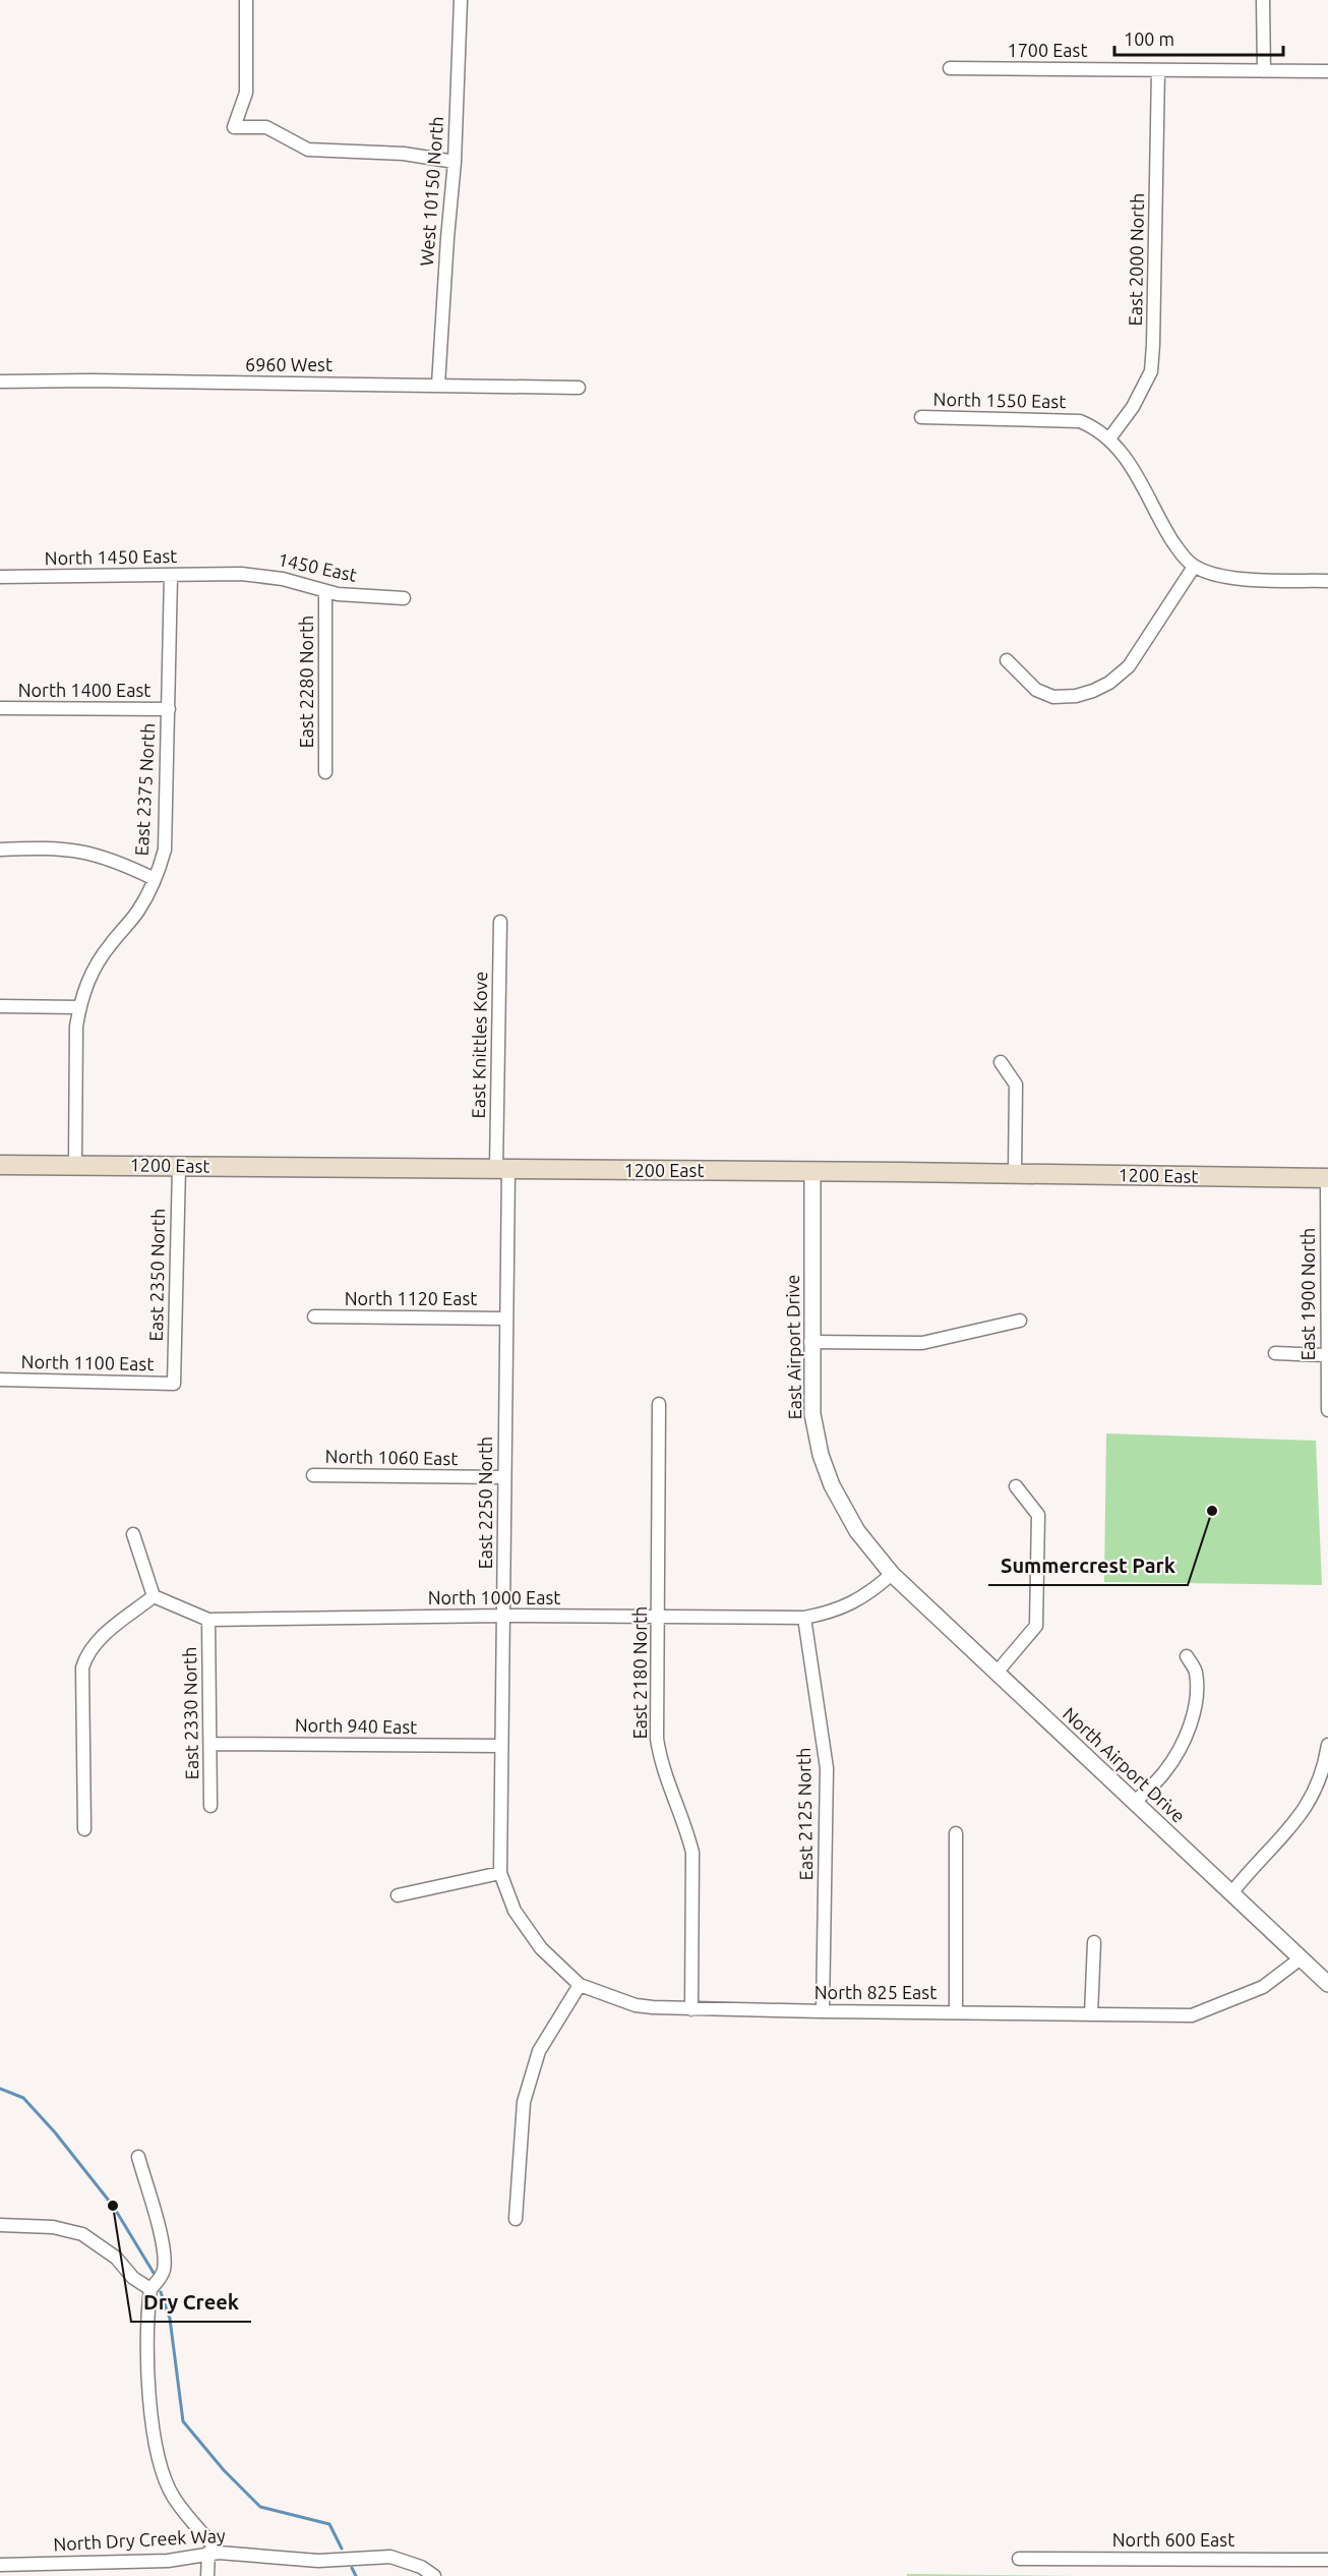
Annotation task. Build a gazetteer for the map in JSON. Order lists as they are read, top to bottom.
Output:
{
  "streets": {
    "main road": ["1200 East"],
    "street": [
      "1700 East",
      "West 10150 North",
      "East 2000 North",
      "6960 West",
      "North 1550 East",
      "North 1450 East",
      "1450 East",
      "East 2280 North",
      "North 1400 East",
      "East 2375 North",
      "East Knittles Kove",
      "East 2350 North",
      "East 1900 North",
      "North 1120 East",
      "East Airport Drive",
      "North 1100 East",
      "North 1060 East",
      "East 2250 North",
      "North 1000 East",
      "East 2180 North",
      "East 2330 North",
      "North 940 East",
      "North Airport Drive",
      "East 2125 North",
      "North 825 East",
      "North Dry Creek Way",
      "North 600 East"
    ]
  },
  "crossings": [
    ["1700 East", "East 2000 North"],
    ["West 10150 North", "6960 West"],
    ["East 2000 North", "North 1550 East"],
    ["North 1450 East", "1450 East"],
    ["North 1450 East", "East 2375 North"],
    ["1450 East", "East 2280 North"],
    ["North 1400 East", "East 2375 North"],
    ["East 2375 North", "1200 East"],
    ["East Knittles Kove", "1200 East"],
    ["East Knittles Kove", "East 2250 North"],
    ["1200 East", "East 2350 North"],
    ["1200 East", "East 1900 North"],
    ["1200 East", "East Airport Drive"],
    ["1200 East", "East 2250 North"],
    ["East 2350 North", "North 1100 East"],
    ["North 1120 East", "East 2250 North"],
    ["East Airport Drive", "North 1000 East"],
    ["East Airport Drive", "North Airport Drive"],
    ["North 1060 East", "East 2250 North"],
    ["East 2250 North", "North 1000 East"],
    ["East 2250 North", "North 940 East"],
    ["East 2250 North", "North 825 East"],
    ["North 1000 East", "East 2180 North"],
    ["North 1000 East", "East 2330 North"],
    ["North 1000 East", "North Airport Drive"],
    ["North 1000 East", "East 2125 North"],
    ["East 2180 North", "North 825 East"],
    ["East 2330 North", "North 940 East"],
    ["North Airport Drive", "North 825 East"],
    ["East 2125 North", "North 825 East"]
  ],
  "places": ["Summercrest Park", "Dry Creek"],
  "scale_bar": "100 m"
}
